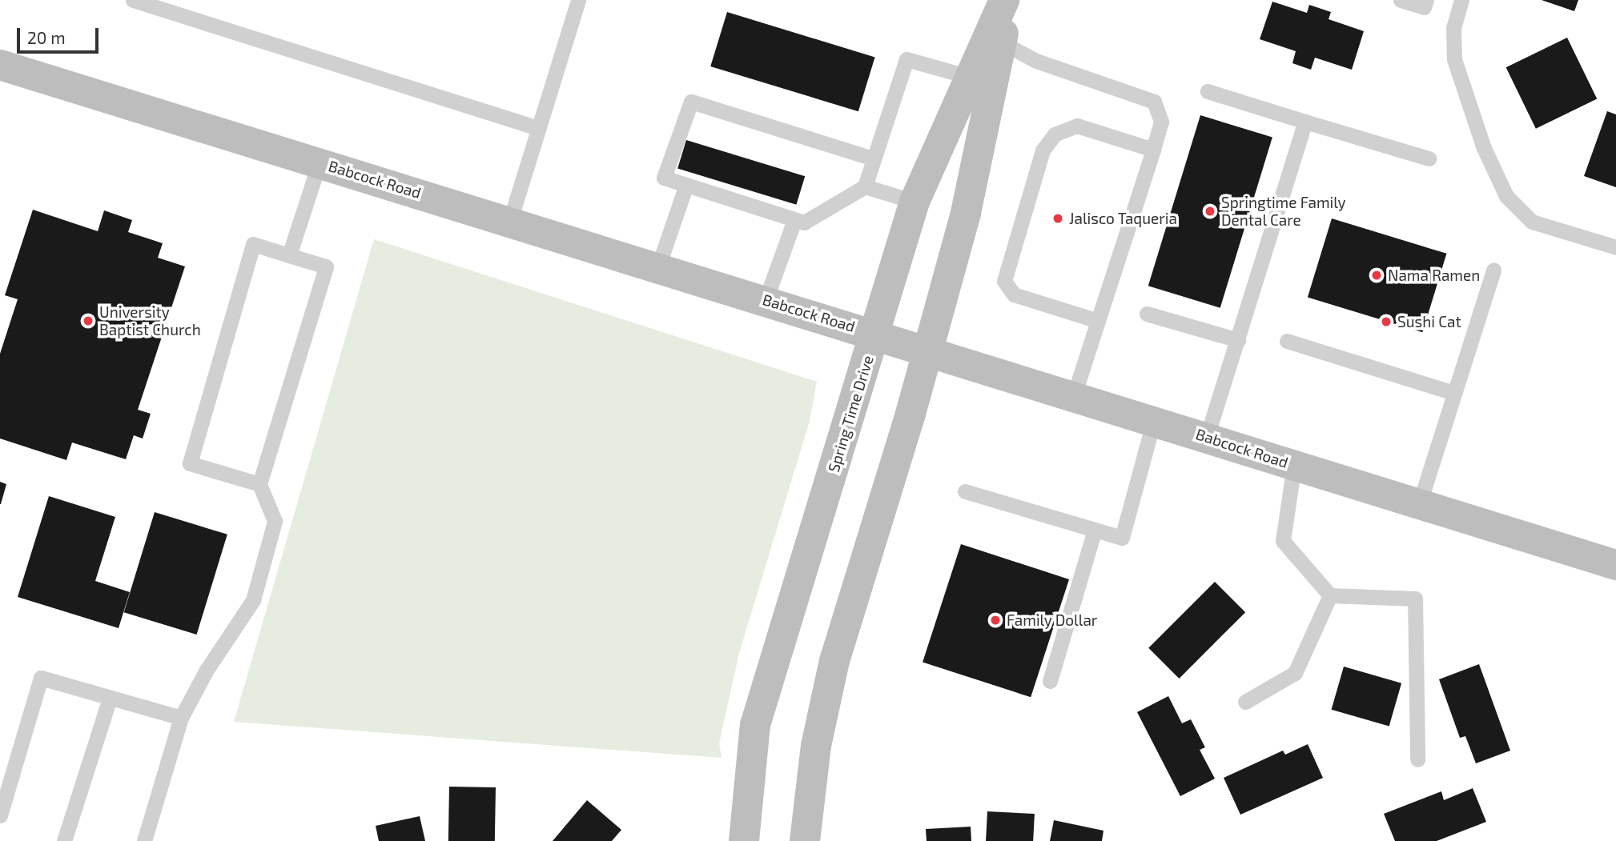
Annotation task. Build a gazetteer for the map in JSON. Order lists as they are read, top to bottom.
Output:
{
  "streets": {
    "street": ["Babcock Road", "Spring Time Drive"]
  },
  "crossings": [
    ["Babcock Road", "Spring Time Drive"]
  ],
  "places": [
    "Springtime Family Dental Care",
    "Jalisco Taqueria",
    "Nama Ramen",
    "University Baptist Church",
    "Sushi Cat",
    "Family Dollar"
  ],
  "scale_bar": "20 m"
}
